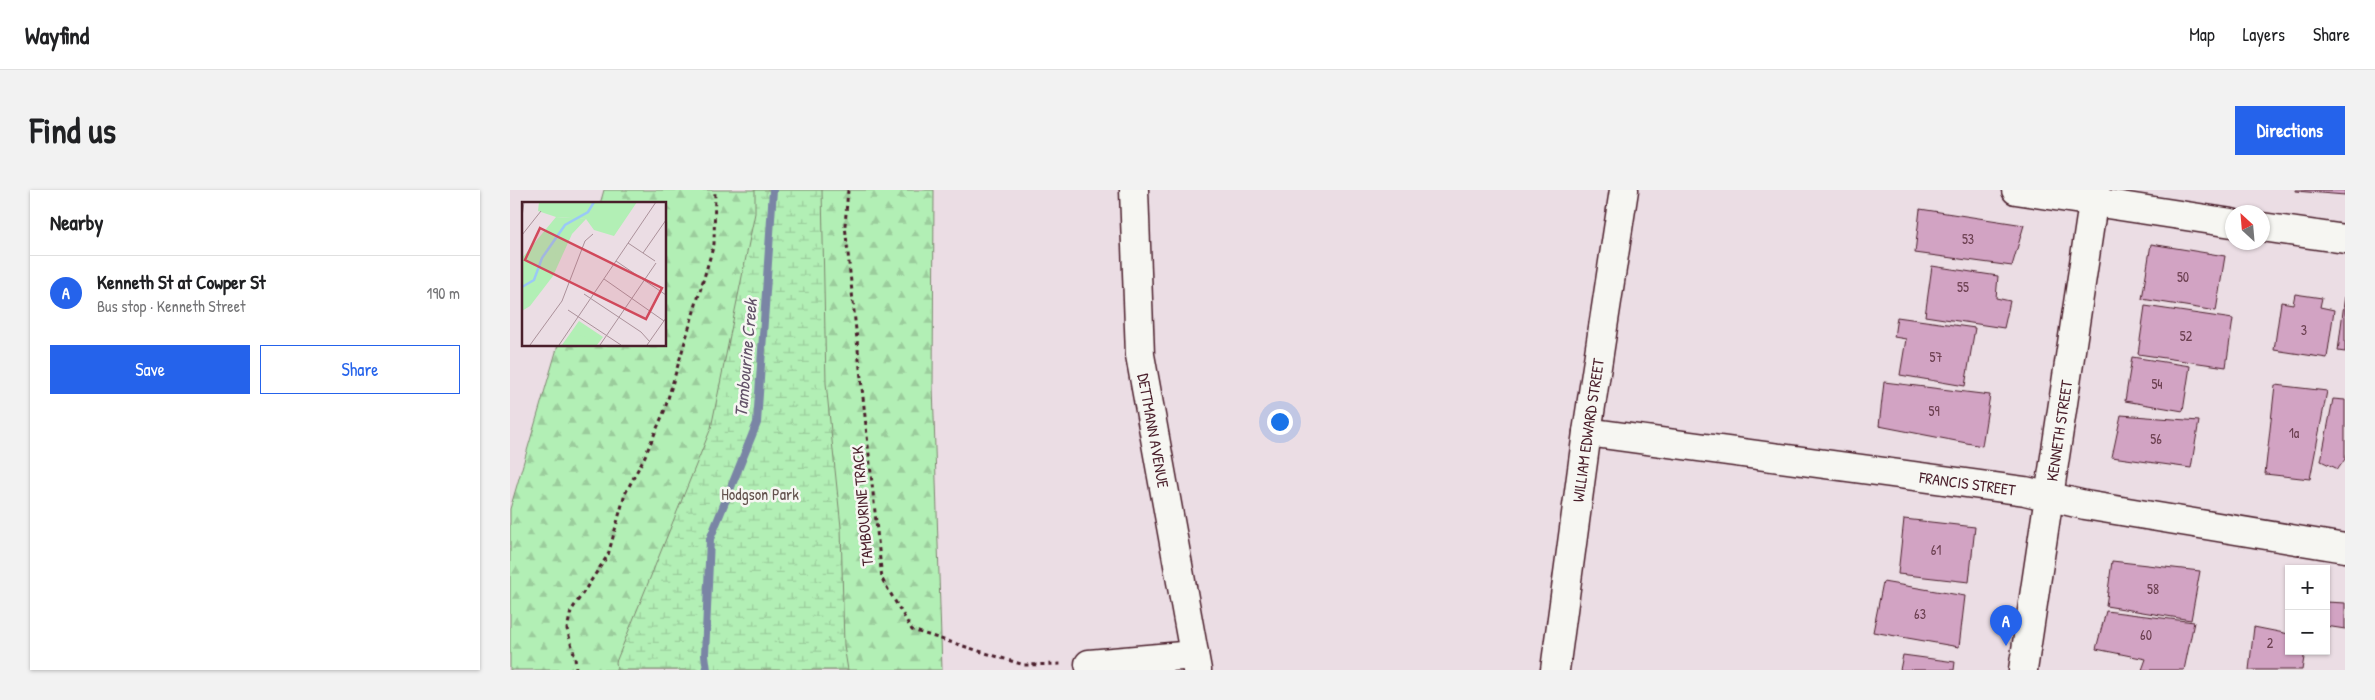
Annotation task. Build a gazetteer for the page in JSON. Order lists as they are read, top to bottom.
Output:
{
  "streets": {
    "street": [
      "WILLIAM EDWARD STREET",
      "KENNETH STREET",
      "DETTMANN AVENUE",
      "FRANCIS STREET"
    ],
    "path": ["TAMBOURINE TRACK"]
  },
  "crossings": [
    ["WILLIAM EDWARD STREET", "FRANCIS STREET"],
    ["KENNETH STREET", "FRANCIS STREET"]
  ],
  "water": ["Tambourine Creek"],
  "parks": ["Hodgson Park"],
  "house_numbers": [
    "53",
    "50",
    "55",
    "3",
    "52",
    "57",
    "54",
    "59",
    "1a",
    "56",
    "61",
    "58",
    "63",
    "60",
    "2"
  ],
  "north": "top left",
  "page": {
    "header": "Wayfind",
    "nav": ["Map", "Layers", "Share"],
    "buttons": [
      "Directions",
      ["Save", "Share"]
    ],
    "title": "Find us",
    "heading": "Nearby",
    "list": [
      {
        "mark": "A",
        "name": "Kenneth St at Cowper St",
        "note": "Bus stop · Kenneth Street",
        "value": "190 m"
      }
    ],
    "map_buttons": ["+", "−"],
    "pins": "A"
  }
}
